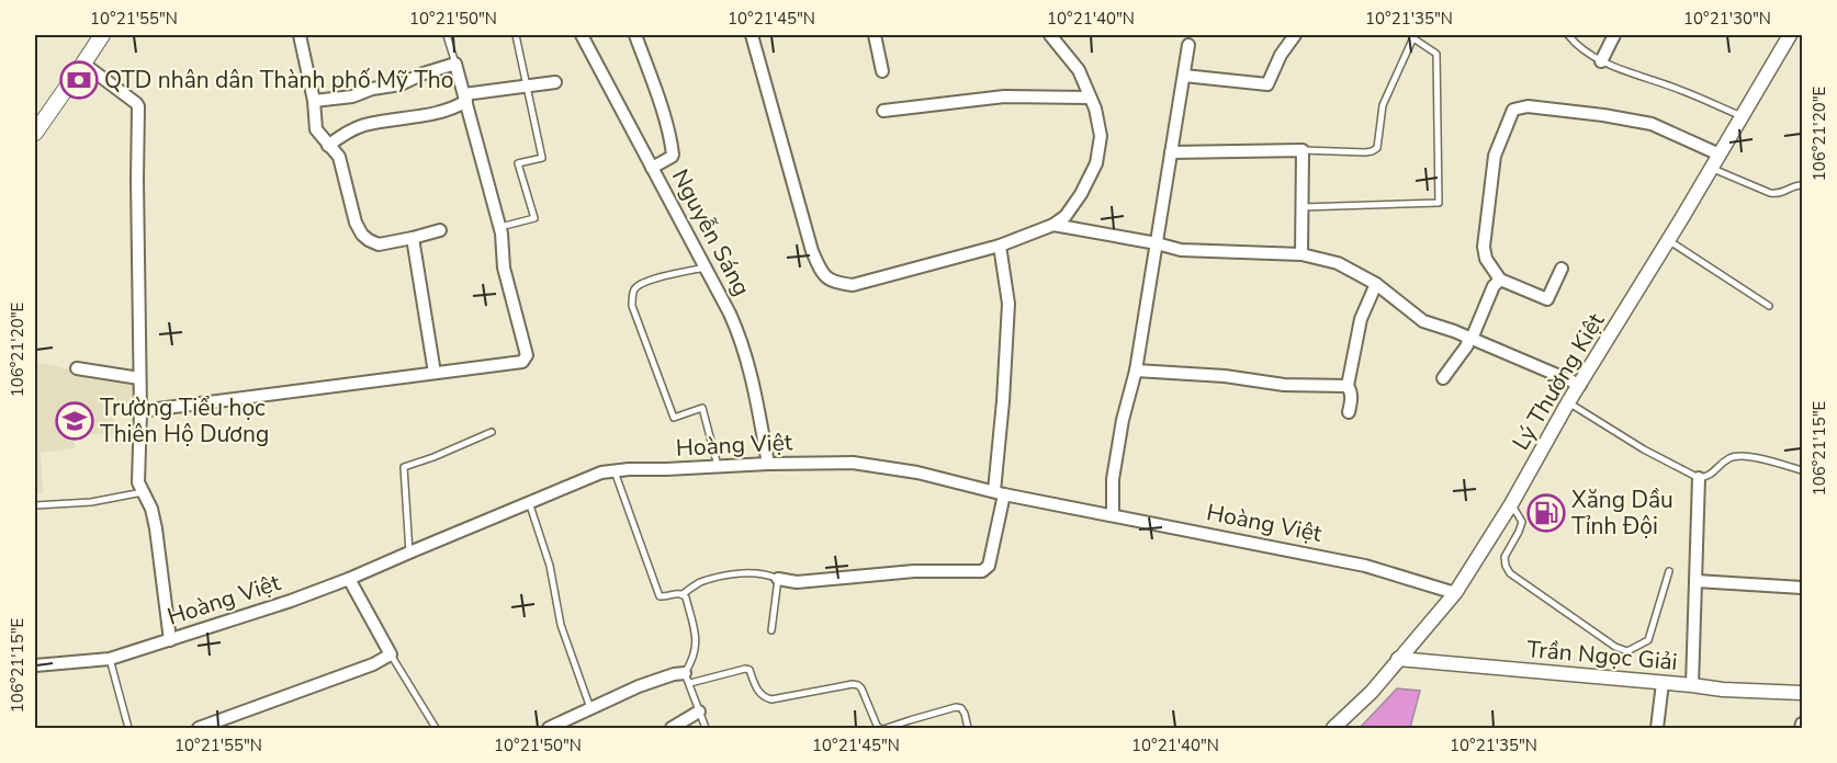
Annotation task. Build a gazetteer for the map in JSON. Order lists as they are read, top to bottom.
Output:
{
  "streets": {
    "street": [
      "Nguyễn Sáng",
      "Lý Thường Kiệt",
      "Hoàng Việt",
      "Trần Ngọc Giải"
    ]
  },
  "crossings": [
    ["Nguyễn Sáng", "Hoàng Việt"],
    ["Lý Thường Kiệt", "Hoàng Việt"],
    ["Lý Thường Kiệt", "Trần Ngọc Giải"]
  ],
  "places": {
    "bank": ["QTD nhân dân Thành phố Mỹ Tho"],
    "school or university": ["Trường Tiểu học Thiên Hộ Dương"],
    "fuel station": ["Xăng Dầu Tỉnh Đội"]
  },
  "coordinates": [
    "10°21'55\"N",
    "10°21'50\"N",
    "10°21'45\"N",
    "10°21'40\"N",
    "10°21'35\"N",
    "10°21'30\"N",
    "106°21'20\"E",
    "106°21'15\"E"
  ]
}
